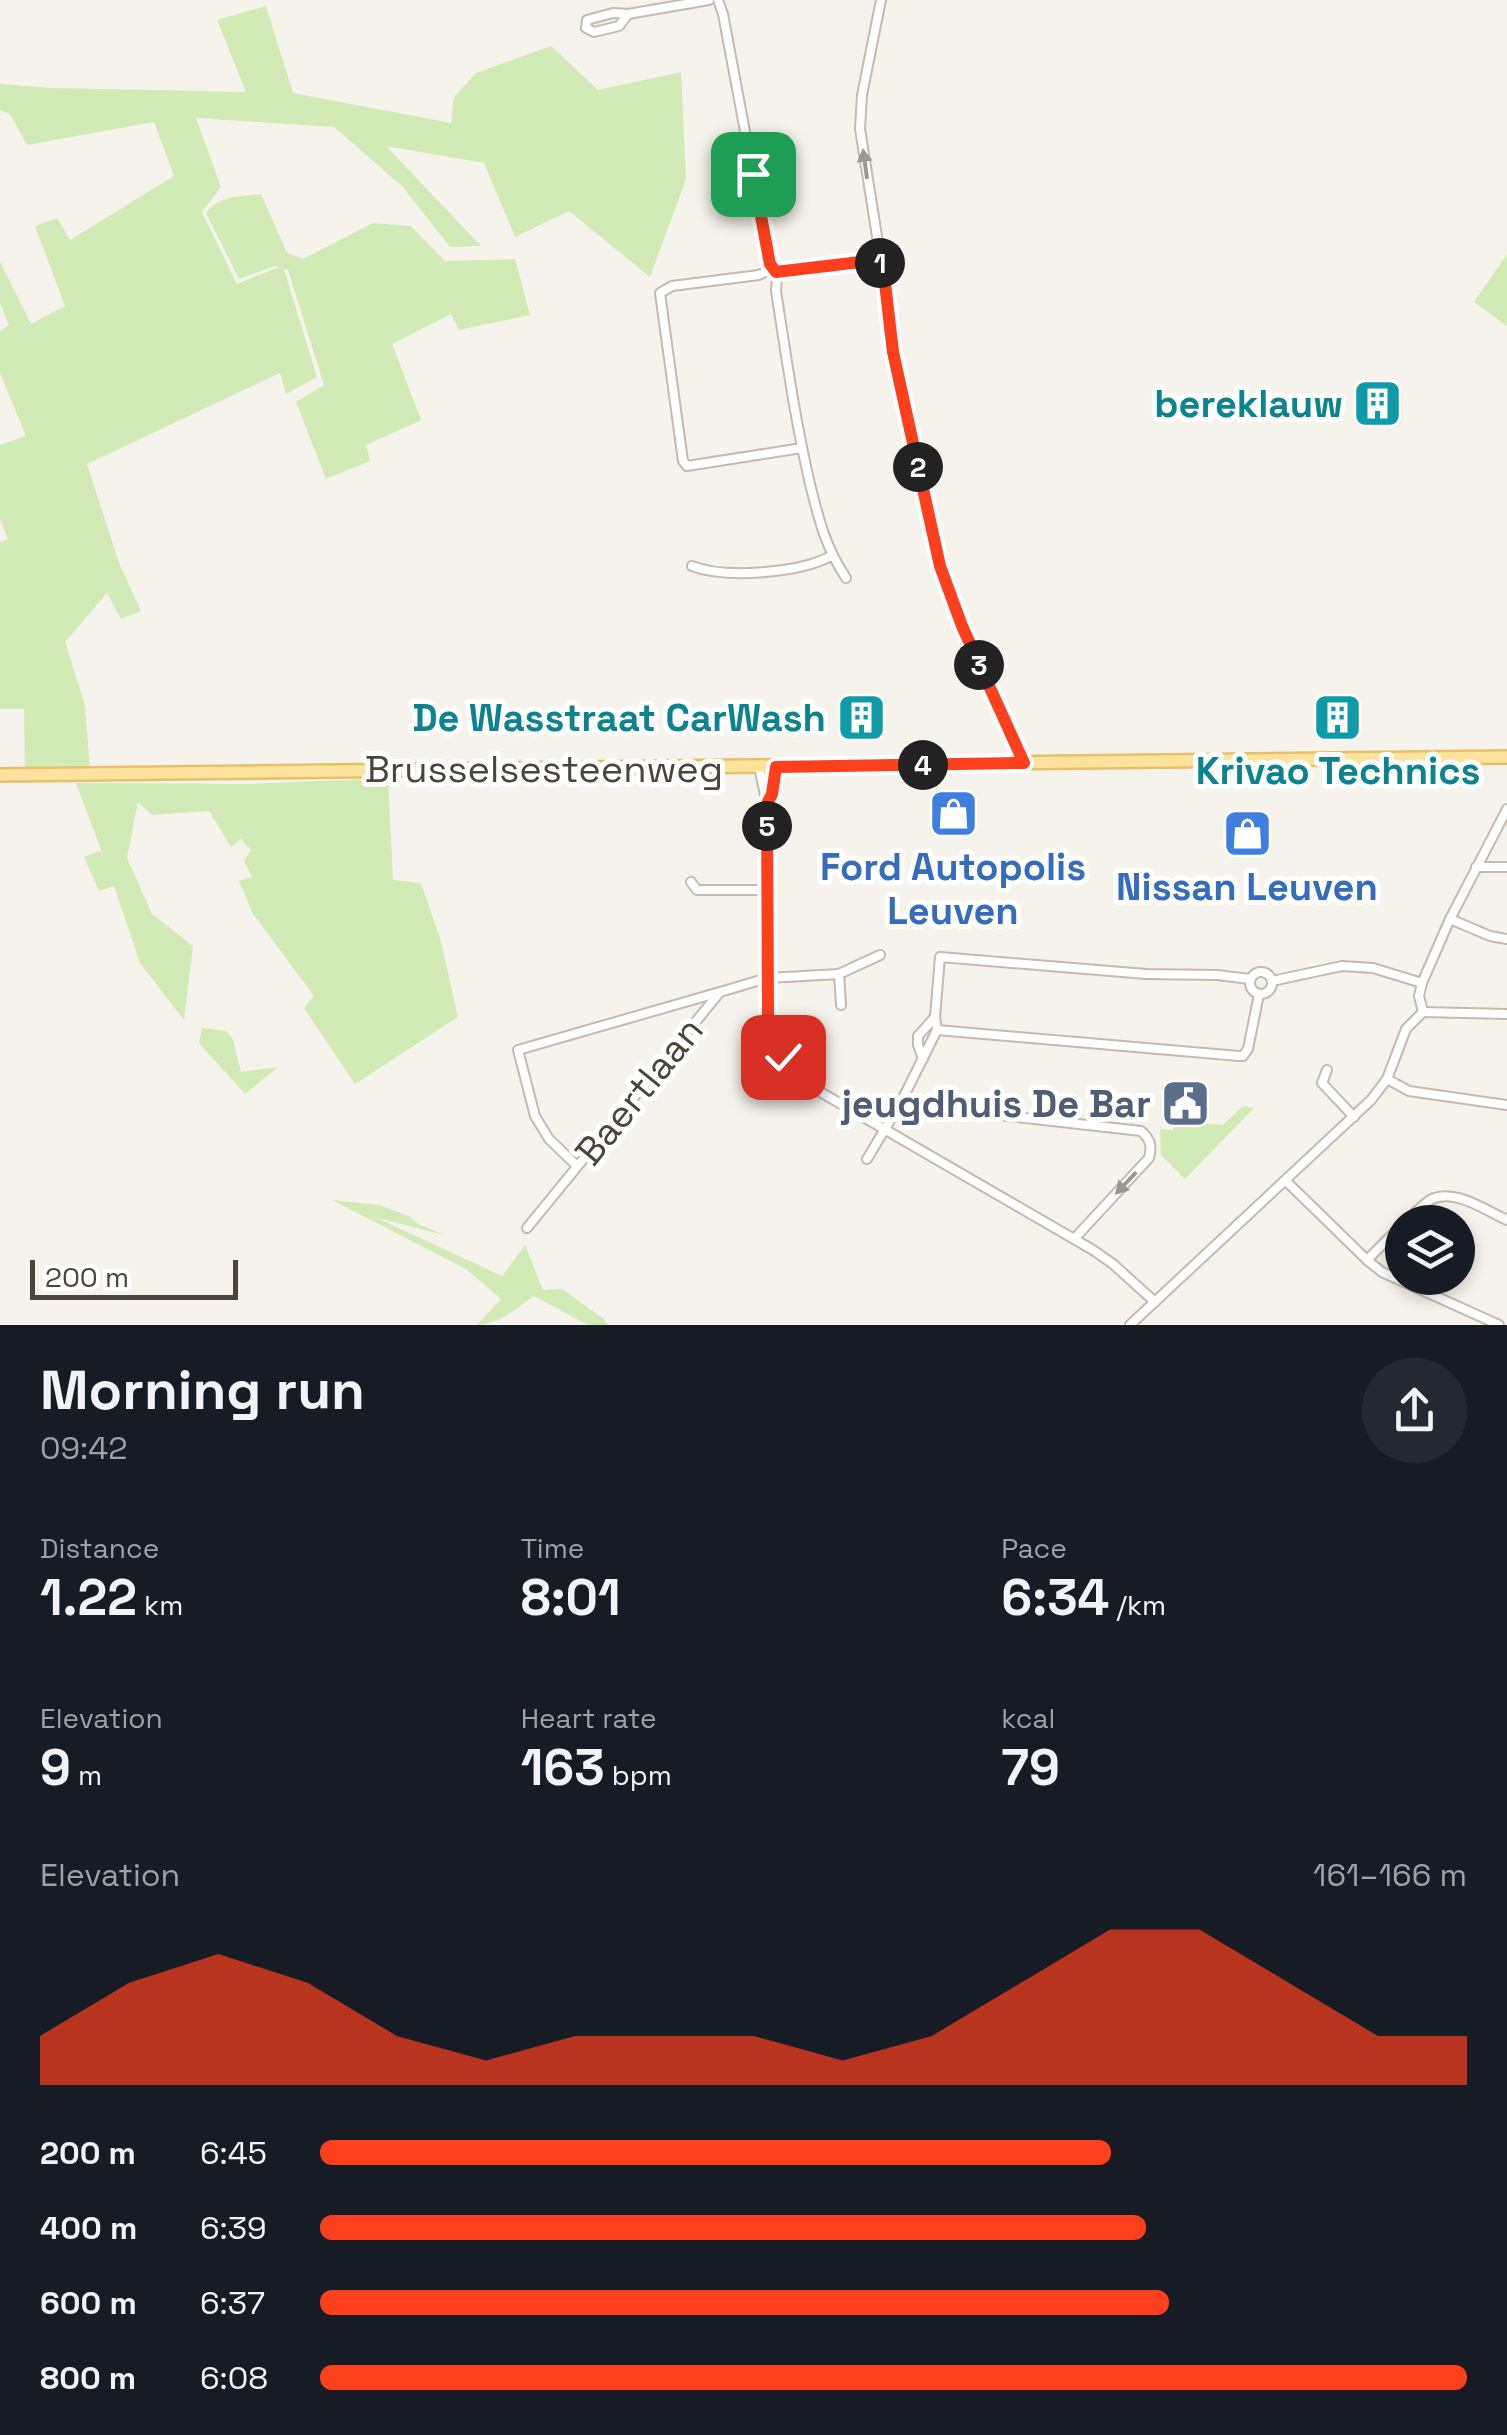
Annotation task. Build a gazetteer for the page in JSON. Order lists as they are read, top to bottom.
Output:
{
  "streets": {
    "main road": ["Brusselsesteenweg"],
    "street": ["Baertlaan"]
  },
  "places": {
    "building": ["bereklauw", "Krivao Technics", "De Wasstraat CarWash"],
    "shop": ["Ford Autopolis Leuven", "Nissan Leuven"],
    "public building": ["jeugdhuis De Bar"]
  },
  "scale_bar": "200 m",
  "page": {
    "pins": [
      "1",
      "2",
      "3",
      "4",
      "5"
    ],
    "scale": "200 m",
    "heading": ["Morning run", "09:42"],
    "stats": [
      ["Distance", "1.22 km"],
      ["Time", "8:01"],
      ["Pace", "6:34 /km"],
      ["Elevation", "9 m"],
      ["Heart rate", "163 bpm"],
      ["kcal", "79"]
    ],
    "chart": ["Elevation", "161–166 m"],
    "list": [
      {
        "name": "200 m",
        "note": "6:45"
      },
      {
        "name": "400 m",
        "note": "6:39"
      },
      {
        "name": "600 m",
        "note": "6:37"
      },
      {
        "name": "800 m",
        "note": "6:08"
      }
    ]
  }
}
